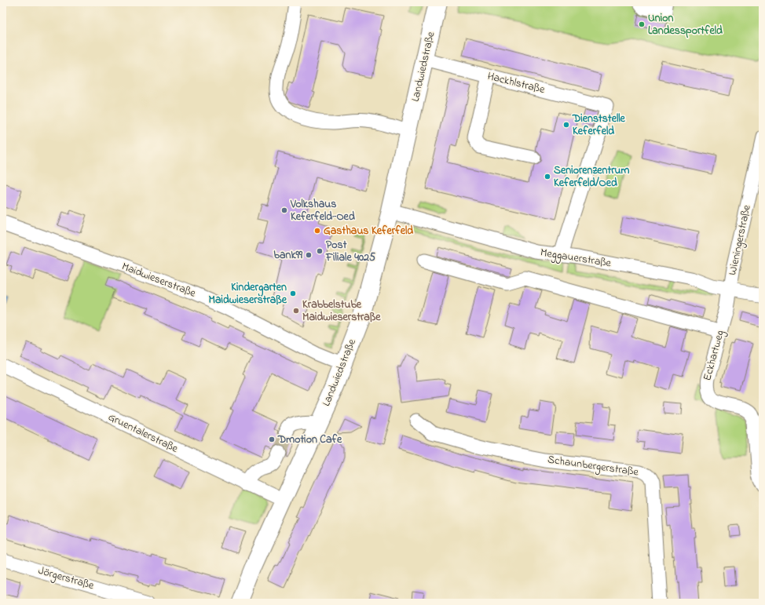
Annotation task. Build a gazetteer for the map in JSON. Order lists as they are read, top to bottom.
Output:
{
  "streets": {
    "main road": ["Landwiedstraße"],
    "street": [
      "Hackhlstraße",
      "Wieningerstraße",
      "Meggauerstraße",
      "Maidwieserstraße",
      "Eckhartweg",
      "Gruentalerstraße",
      "Schaunbergerstraße",
      "Jörgerstraße"
    ]
  },
  "crossings": [
    ["Landwiedstraße", "Hackhlstraße"],
    ["Landwiedstraße", "Meggauerstraße"],
    ["Landwiedstraße", "Maidwieserstraße"],
    ["Landwiedstraße", "Gruentalerstraße"],
    ["Hackhlstraße", "Meggauerstraße"],
    ["Wieningerstraße", "Meggauerstraße"],
    ["Wieningerstraße", "Eckhartweg"],
    ["Meggauerstraße", "Eckhartweg"]
  ],
  "places": [
    "Union Landessportfeld",
    "Dienststelle Keferfeld",
    "Seniorenzentrum Keferfeld/Oed",
    "Volkshaus Keferfeld-Oed",
    "Gasthaus Keferfeld",
    "Post Filiale 4025",
    "bank99",
    "Kindergarten Maidwieserstraße",
    "Krabbelstube Maidwieserstraße",
    "Dmotion Cafe"
  ]
}
